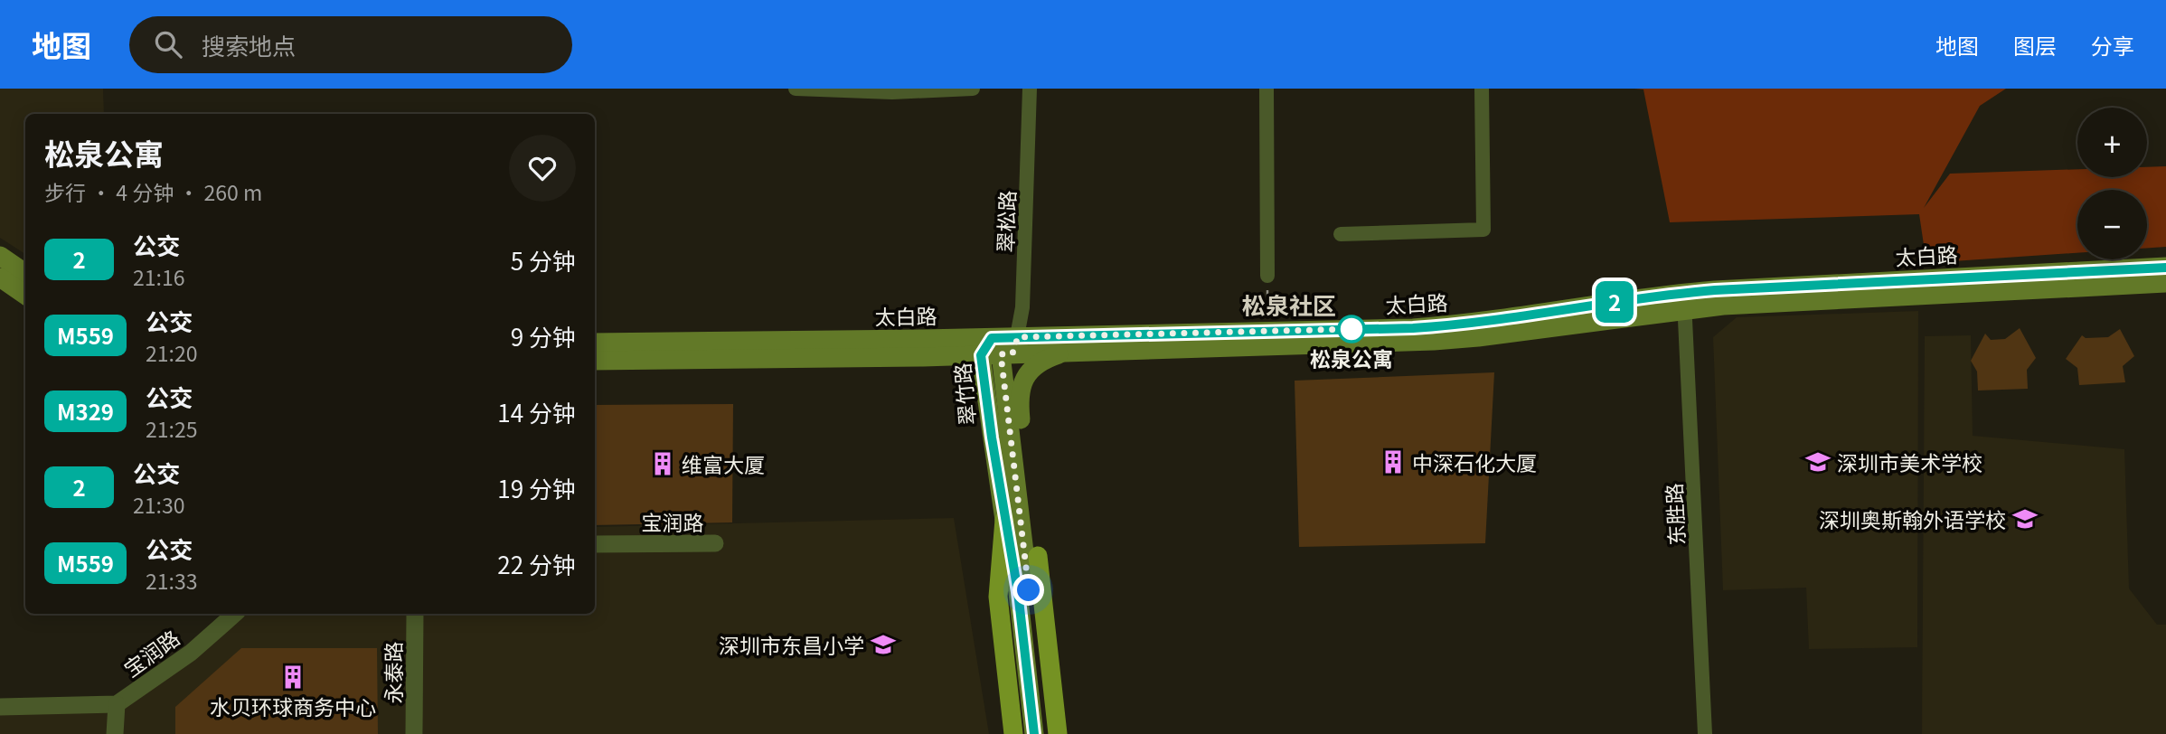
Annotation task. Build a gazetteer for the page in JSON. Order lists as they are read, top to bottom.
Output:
{
  "streets": {
    "main road": ["太白路", "翠竹路"],
    "street": [
      "翠松路",
      "东胜路",
      "宝润路",
      "永泰路"
    ]
  },
  "crossings": [
    ["翠松路", "太白路"],
    ["翠松路", "翠竹路"],
    ["太白路", "翠竹路"],
    ["太白路", "东胜路"]
  ],
  "districts": ["松泉社区"],
  "places": {
    "other": ["松泉公寓"],
    "building": ["中深石化大厦", "维富大厦", "水贝环球商务中心"],
    "school or university": ["深圳市美术学校", "深圳奥斯翰外语学校", "深圳市东昌小学"]
  },
  "lines": ["bus line 2"],
  "page": {
    "header": "地图",
    "search": "搜索地点",
    "nav": ["地图", "图层", "分享"],
    "on_map": "2",
    "map_buttons": ["+", "−"],
    "heading": ["松泉公寓", "步行 · 4 分钟 · 260 m"],
    "list": [
      {
        "mark": "2",
        "name": "公交",
        "note": "21:16",
        "value": "5 分钟"
      },
      {
        "mark": "M559",
        "name": "公交",
        "note": "21:20",
        "value": "9 分钟"
      },
      {
        "mark": "M329",
        "name": "公交",
        "note": "21:25",
        "value": "14 分钟"
      },
      {
        "mark": "2",
        "name": "公交",
        "note": "21:30",
        "value": "19 分钟"
      },
      {
        "mark": "M559",
        "name": "公交",
        "note": "21:33",
        "value": "22 分钟"
      }
    ]
  }
}
